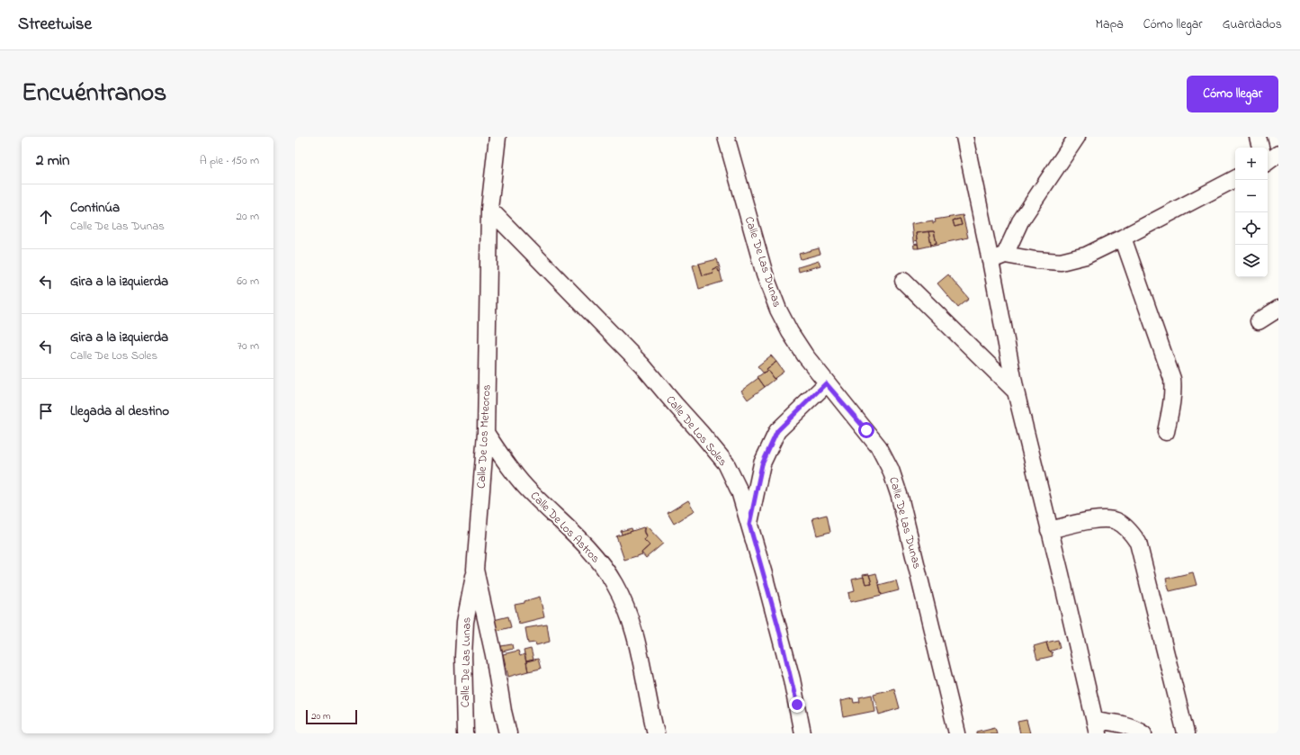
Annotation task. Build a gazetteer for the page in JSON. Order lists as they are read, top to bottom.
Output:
{
  "streets": {
    "street": [
      "Calle De Las Dunas",
      "Calle De Los Soles",
      "Calle De Los Meteoros",
      "Calle De Los Astros",
      "Calle De Las Lunas"
    ]
  },
  "crossings": [
    ["Calle De Los Soles", "Calle De Los Meteoros"],
    ["Calle De Los Meteoros", "Calle De Los Astros"],
    ["Calle De Los Meteoros", "Calle De Las Lunas"]
  ],
  "scale_bar": "20 m",
  "page": {
    "header": "Streetwise",
    "nav": ["Mapa", "Cómo llegar", "Guardados"],
    "title": "Encuéntranos",
    "buttons": "Cómo llegar",
    "heading": ["2 min", "A pie · 150 m"],
    "map_buttons": ["+", "−"],
    "list": [
      ["Continúa", "Calle De Las Dunas", "20 m"],
      ["Gira a la izquierda", "60 m"],
      ["Gira a la izquierda", "Calle De Los Soles", "70 m"],
      "Llegada al destino"
    ],
    "scale": "20 m"
  }
}
